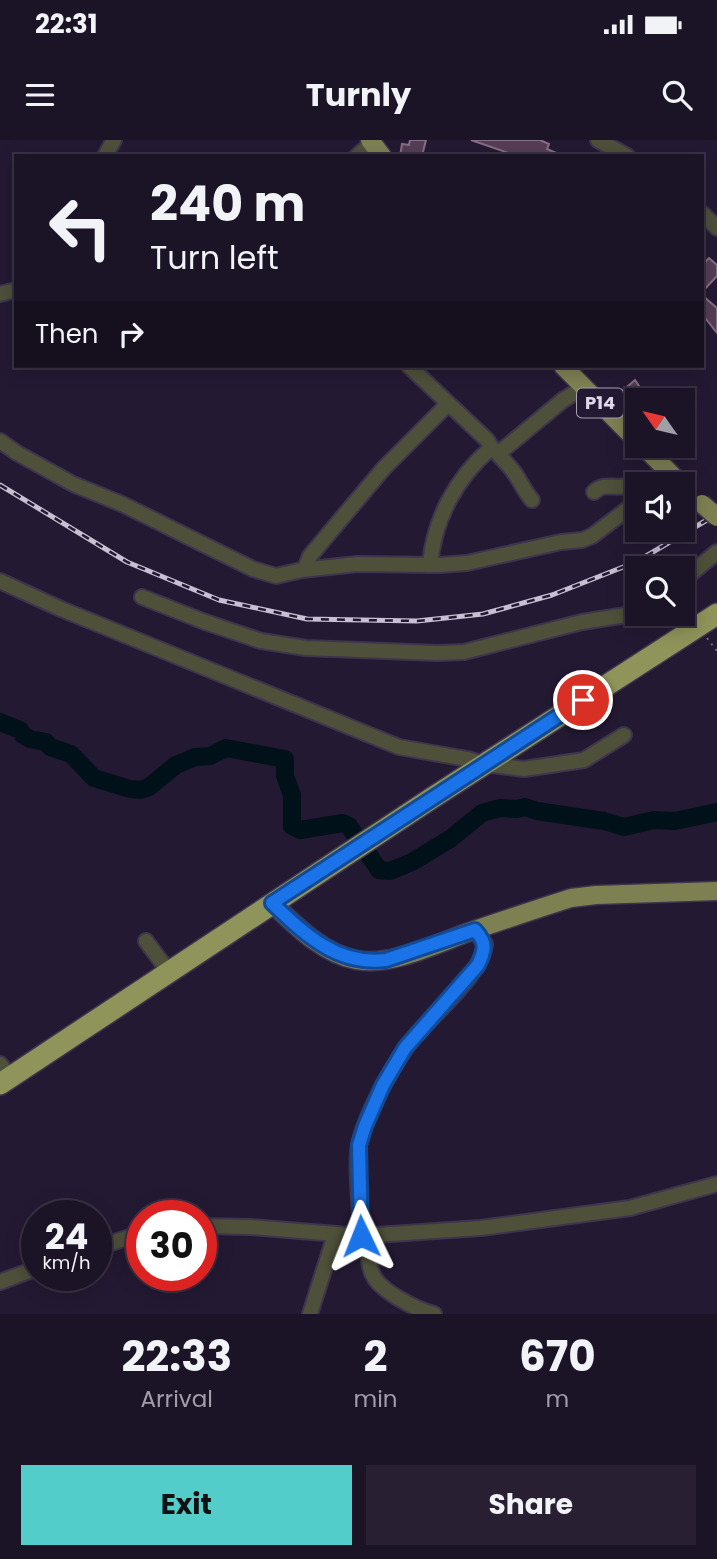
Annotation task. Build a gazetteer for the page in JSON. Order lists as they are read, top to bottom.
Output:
{
  "streets": {
    "main road": ["P14"]
  },
  "north": "top left",
  "page": {
    "status": "22:31",
    "header": "Turnly",
    "turn": ["240 m", "Turn left"],
    "then": "Then",
    "speed": "24 km/h",
    "limit": "30",
    "eta": [
      "22:33",
      "Arrival",
      "2",
      "min",
      "670",
      "m"
    ],
    "buttons": ["Exit", "Share"]
  }
}
